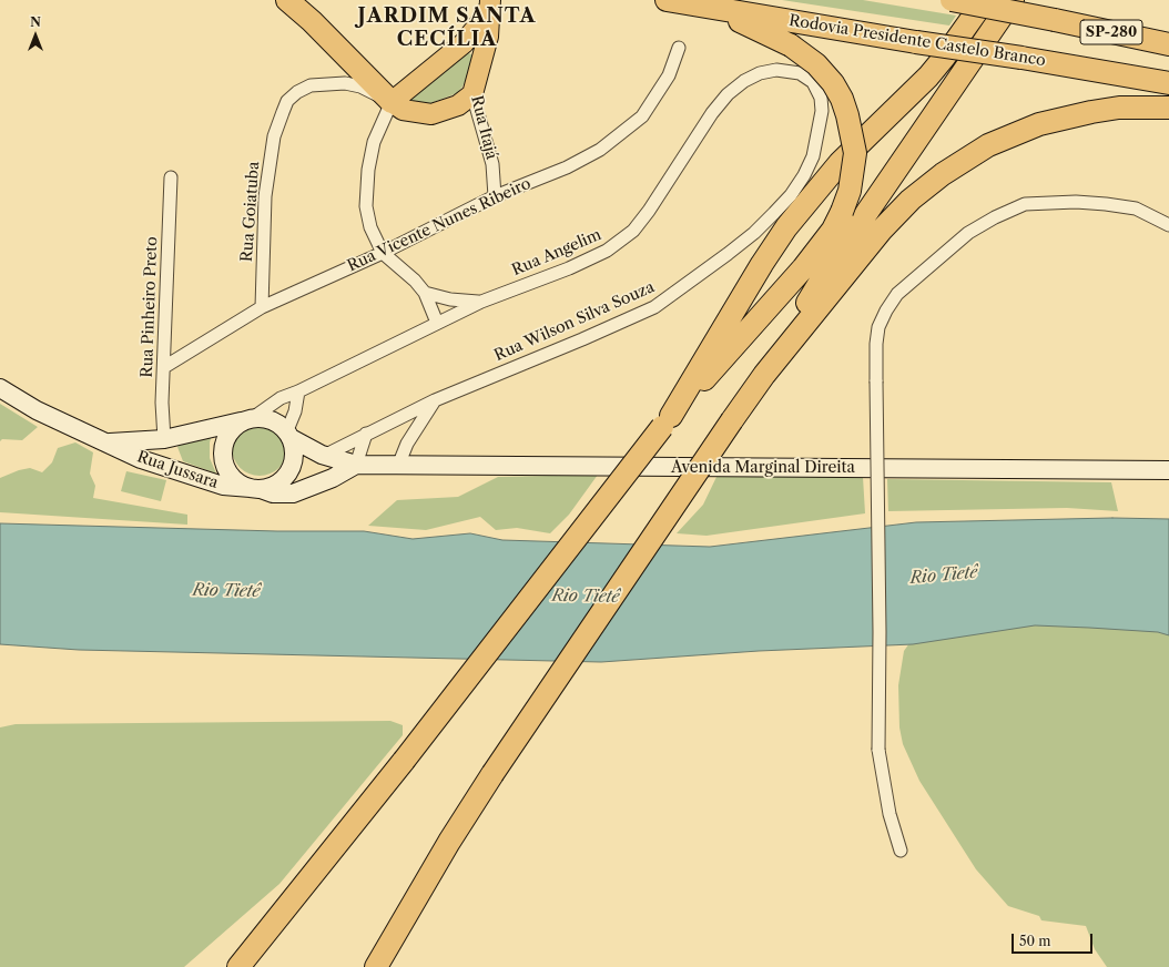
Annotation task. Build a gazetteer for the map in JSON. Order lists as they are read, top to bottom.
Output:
{
  "streets": {
    "highway": ["SP-280", "Rodovia Presidente Castelo Branco"],
    "main road": ["Rua Itajá", "Avenida Marginal Direita", "Rua Jussara"],
    "street": [
      "Rua Goiatuba",
      "Rua Vicente Nunes Ribeiro",
      "Rua Angelim",
      "Rua Pinheiro Preto",
      "Rua Wilson Silva Souza"
    ]
  },
  "crossings": [
    ["Rua Itajá", "Rua Vicente Nunes Ribeiro"],
    ["Rua Goiatuba", "Rua Vicente Nunes Ribeiro"],
    ["Rua Vicente Nunes Ribeiro", "Rua Pinheiro Preto"],
    ["Rua Angelim", "Rua Wilson Silva Souza"],
    ["Rua Angelim", "Avenida Marginal Direita"],
    ["Rua Angelim", "Rua Jussara"],
    ["Rua Pinheiro Preto", "Rua Jussara"],
    ["Rua Wilson Silva Souza", "Avenida Marginal Direita"],
    ["Avenida Marginal Direita", "Rua Jussara"]
  ],
  "districts": ["JARDIM SANTA CECÍLIA"],
  "water": ["Rio Tietê"],
  "scale_bar": "50 m",
  "north": "top"
}
